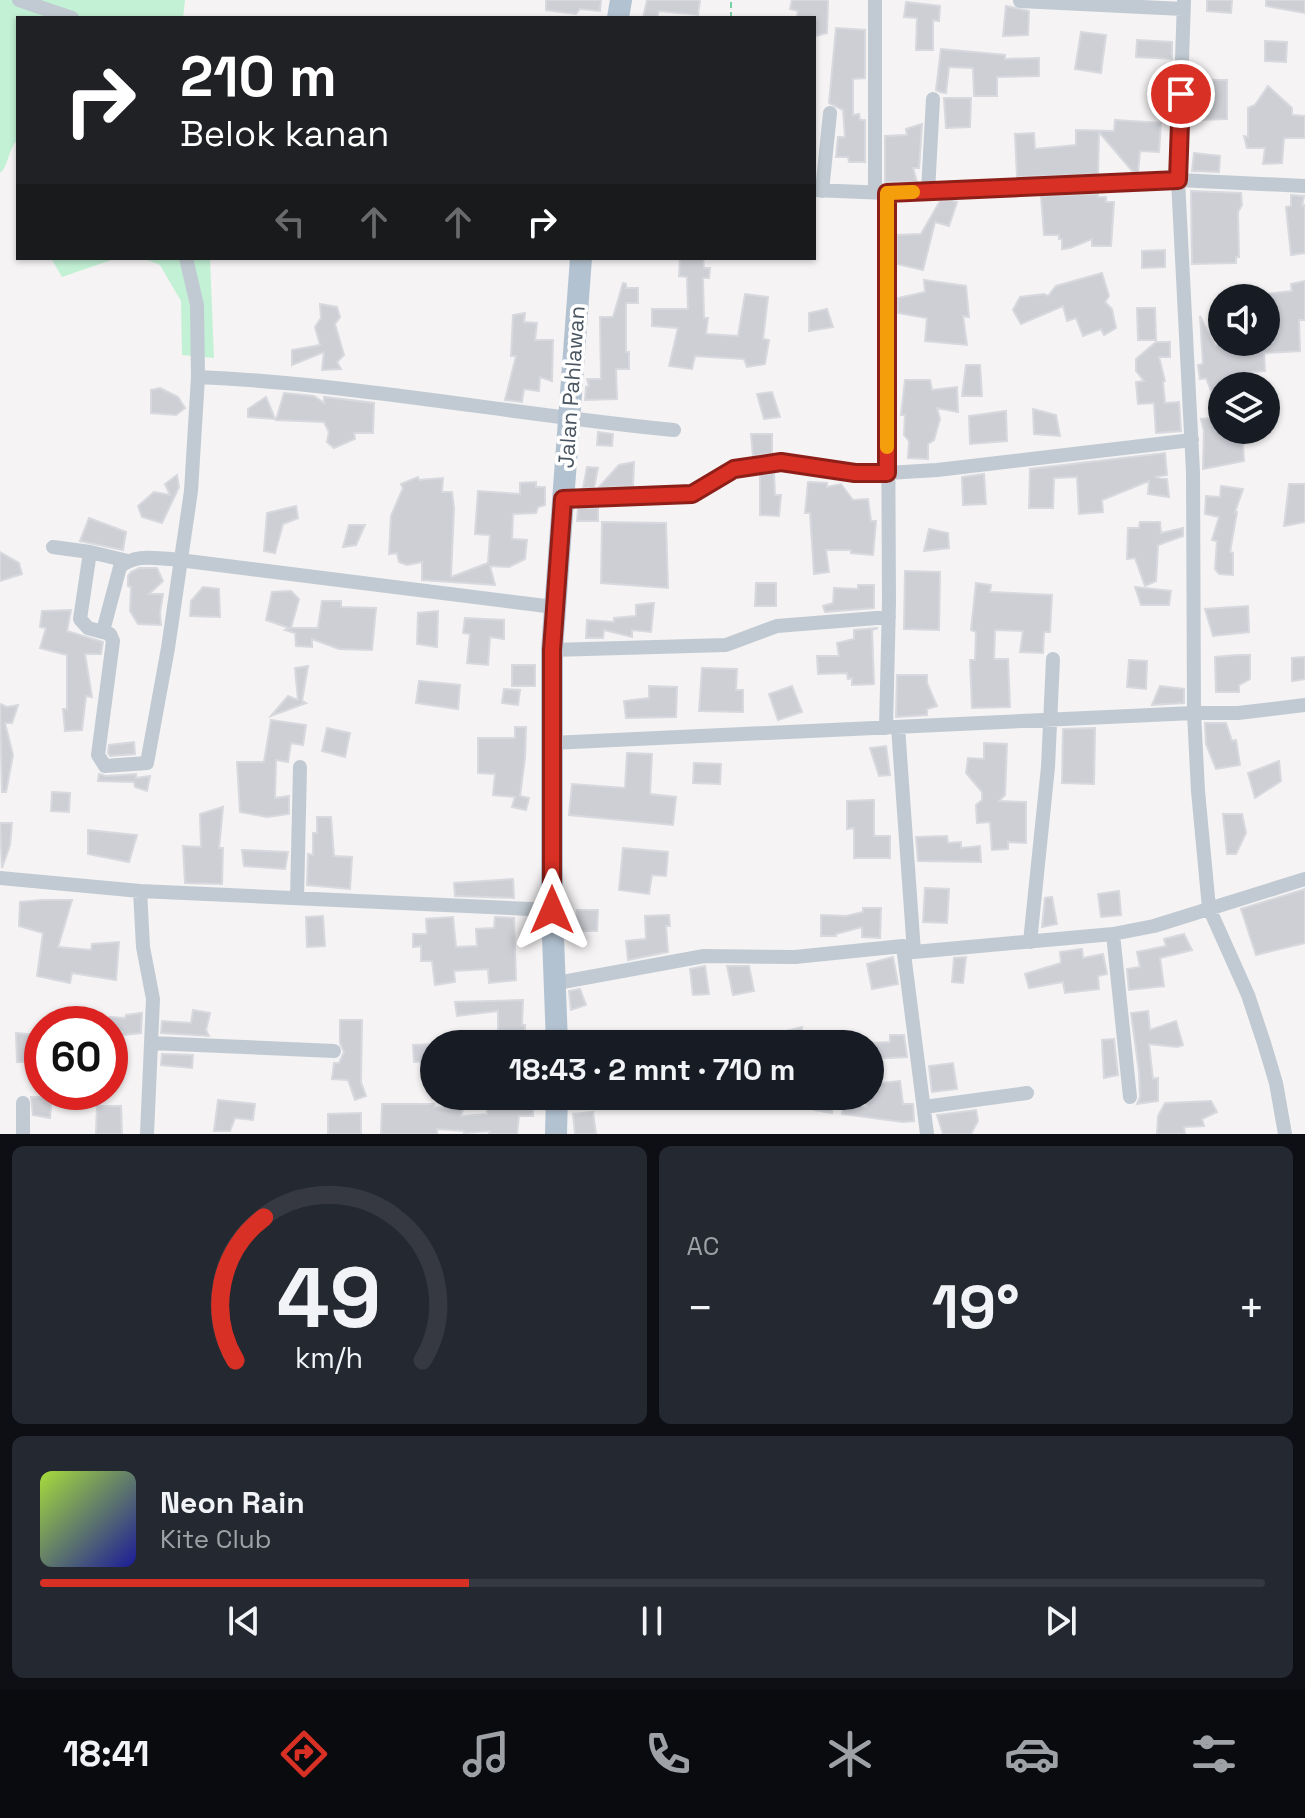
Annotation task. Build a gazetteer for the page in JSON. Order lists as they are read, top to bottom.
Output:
{
  "streets": {
    "main road": ["Jalan Pahlawan"]
  },
  "page": {
    "turn": ["210 m", "Belok kanan"],
    "limit": "60",
    "trip": "18:43 · 2 mnt · 710 m",
    "tile": "AC",
    "heat": ["−", "19°", "+"],
    "song": ["Neon Rain", "Kite Club"],
    "tabs": "18:41",
    "gauge": ["49", "km/h"]
  }
}
